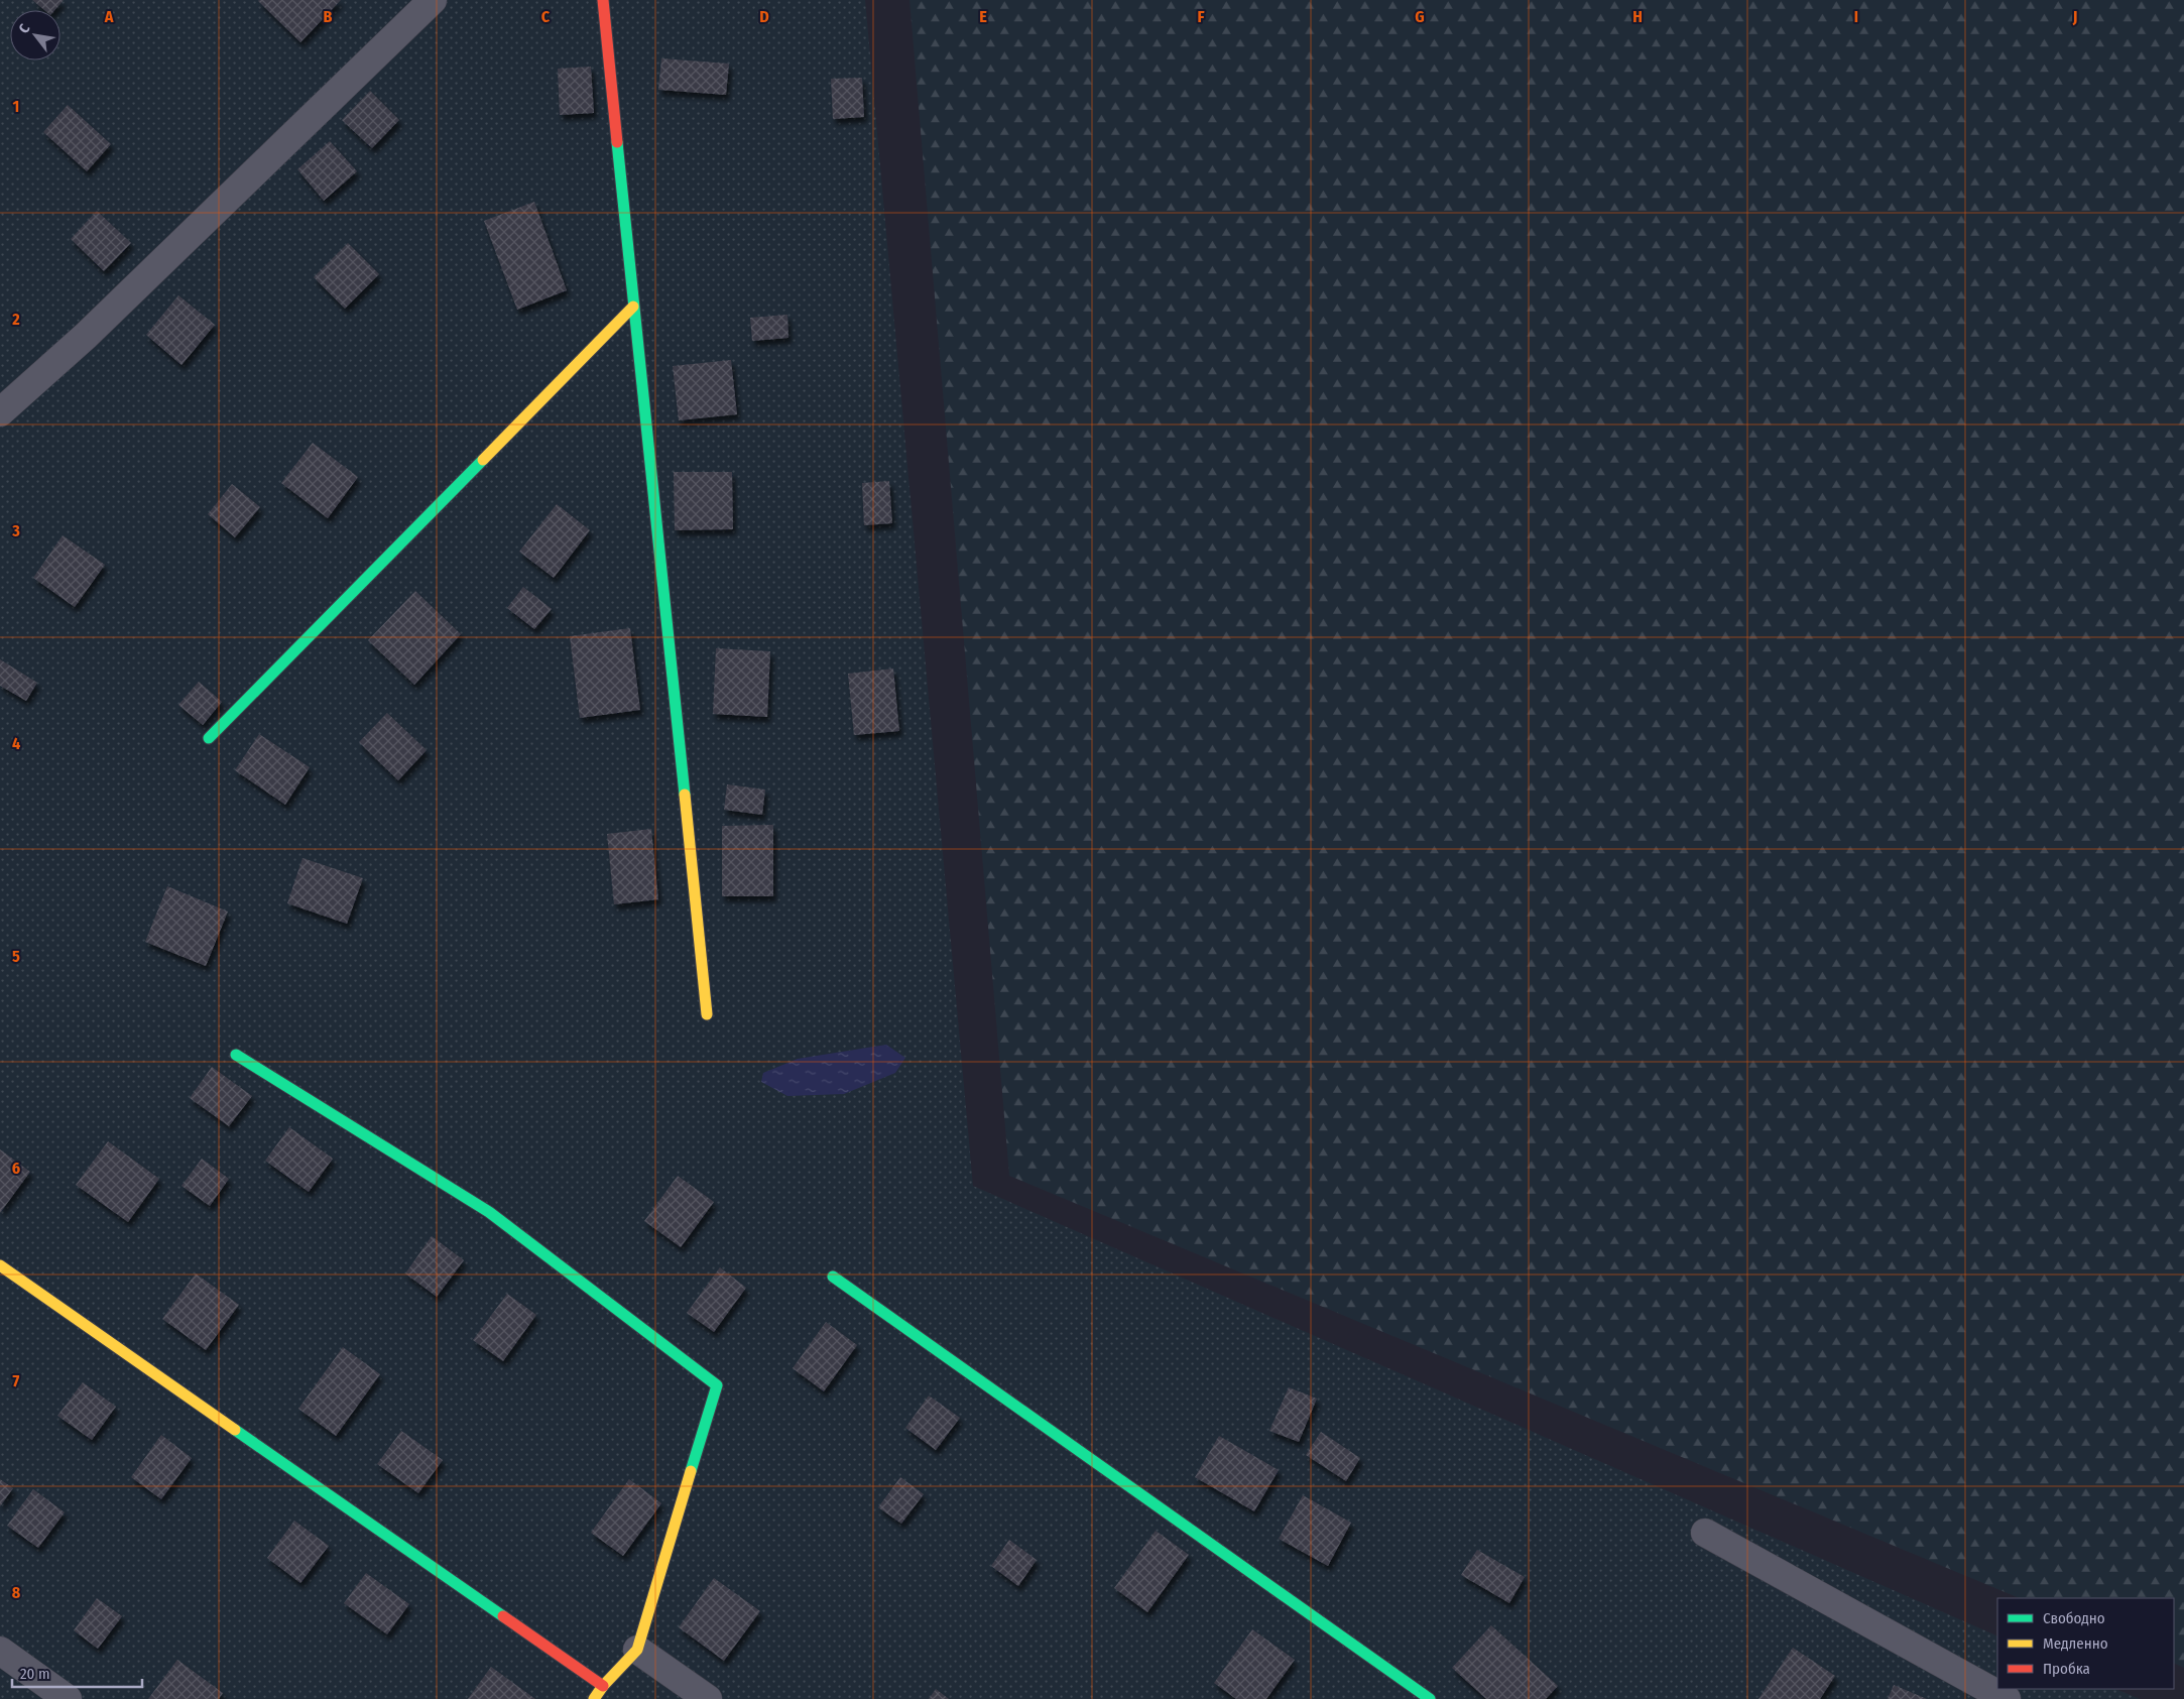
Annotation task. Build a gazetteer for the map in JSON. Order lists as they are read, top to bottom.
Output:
{
  "legend": ["Свободно", "Медленно", "Пробка"],
  "scale_bar": "20 m",
  "north": "top left",
  "grid": {
    "columns": [
      "A",
      "B",
      "C",
      "D",
      "E",
      "F",
      "G",
      "H",
      "I",
      "J"
    ],
    "rows": [
      "1",
      "2",
      "3",
      "4",
      "5",
      "6",
      "7",
      "8"
    ]
  }
}
